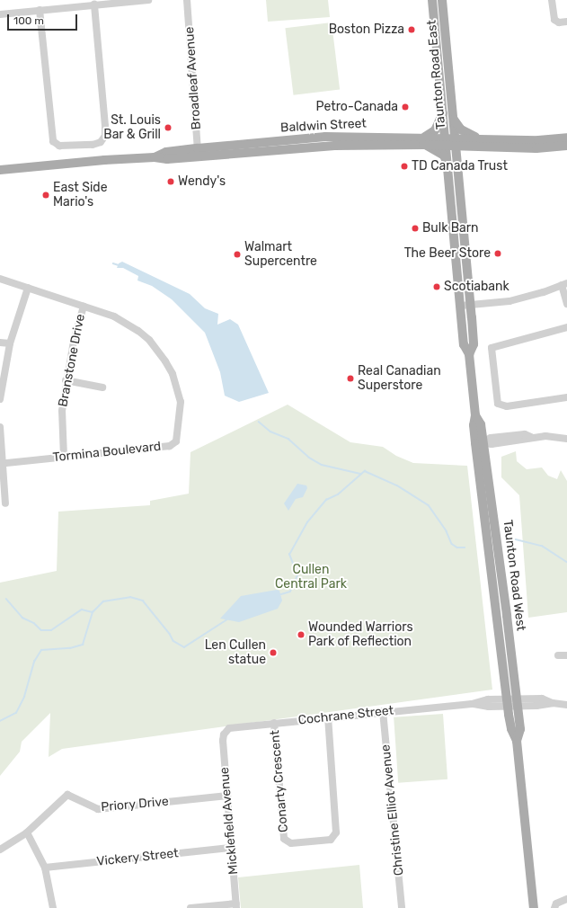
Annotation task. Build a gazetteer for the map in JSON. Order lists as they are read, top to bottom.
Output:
{
  "streets": {
    "main road": ["Taunton Road East", "Baldwin Street", "Taunton Road West"],
    "street": [
      "Broadleaf Avenue",
      "Branstone Drive",
      "Tormina Boulevard",
      "Cochrane Street",
      "Conarty Crescent",
      "Priory Drive",
      "Christine Elliot Avenue",
      "Micklefield Avenue",
      "Vickery Street"
    ]
  },
  "crossings": [
    ["Taunton Road East", "Baldwin Street"],
    ["Taunton Road East", "Taunton Road West"],
    ["Broadleaf Avenue", "Baldwin Street"],
    ["Baldwin Street", "Taunton Road West"],
    ["Branstone Drive", "Tormina Boulevard"],
    ["Taunton Road West", "Cochrane Street"],
    ["Cochrane Street", "Conarty Crescent"],
    ["Cochrane Street", "Christine Elliot Avenue"],
    ["Cochrane Street", "Micklefield Avenue"],
    ["Priory Drive", "Micklefield Avenue"],
    ["Micklefield Avenue", "Vickery Street"]
  ],
  "parks": ["Cullen Central Park"],
  "places": [
    "Boston Pizza",
    "Petro-Canada",
    "St. Louis Bar & Grill",
    "TD Canada Trust",
    "Wendy's",
    "East Side Mario's",
    "Bulk Barn",
    "The Beer Store",
    "Walmart Supercentre",
    "Scotiabank",
    "Real Canadian Superstore",
    "Wounded Warriors Park of Reflection",
    "Len Cullen statue"
  ],
  "scale_bar": "100 m"
}
